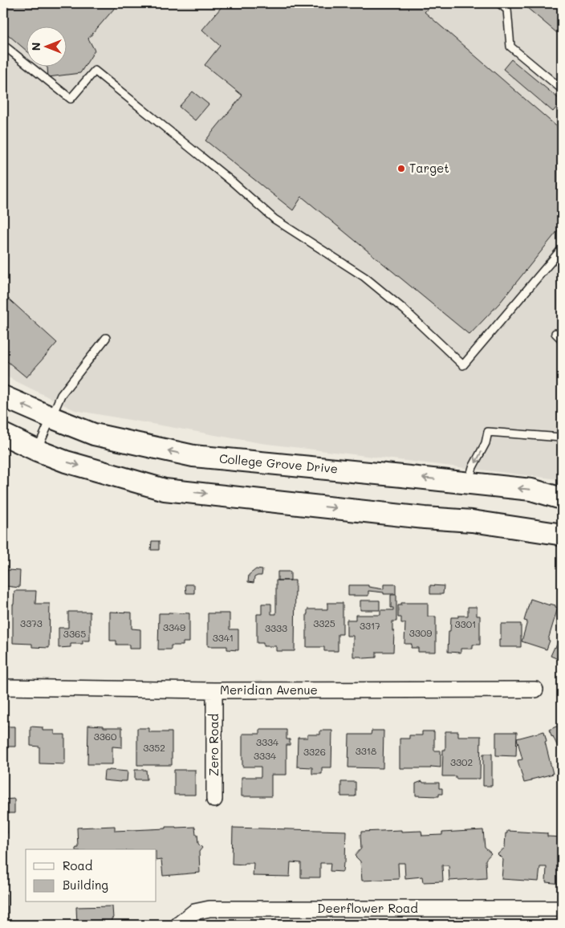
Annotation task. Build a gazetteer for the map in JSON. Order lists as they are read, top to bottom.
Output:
{
  "streets": {
    "main road": ["College Grove Drive"],
    "street": ["Meridian Avenue", "Zero Road", "Deerflower Road"]
  },
  "crossings": [
    ["Meridian Avenue", "Zero Road"]
  ],
  "places": ["Target"],
  "house_numbers": [
    "3373",
    "3325",
    "3301",
    "3317",
    "3349",
    "3333",
    "3309",
    "3365",
    "3341",
    "3360",
    "3334",
    "3352",
    "3318",
    "3326",
    "3334",
    "3302"
  ],
  "legend": ["Road", "Building"],
  "north": "left"
}
